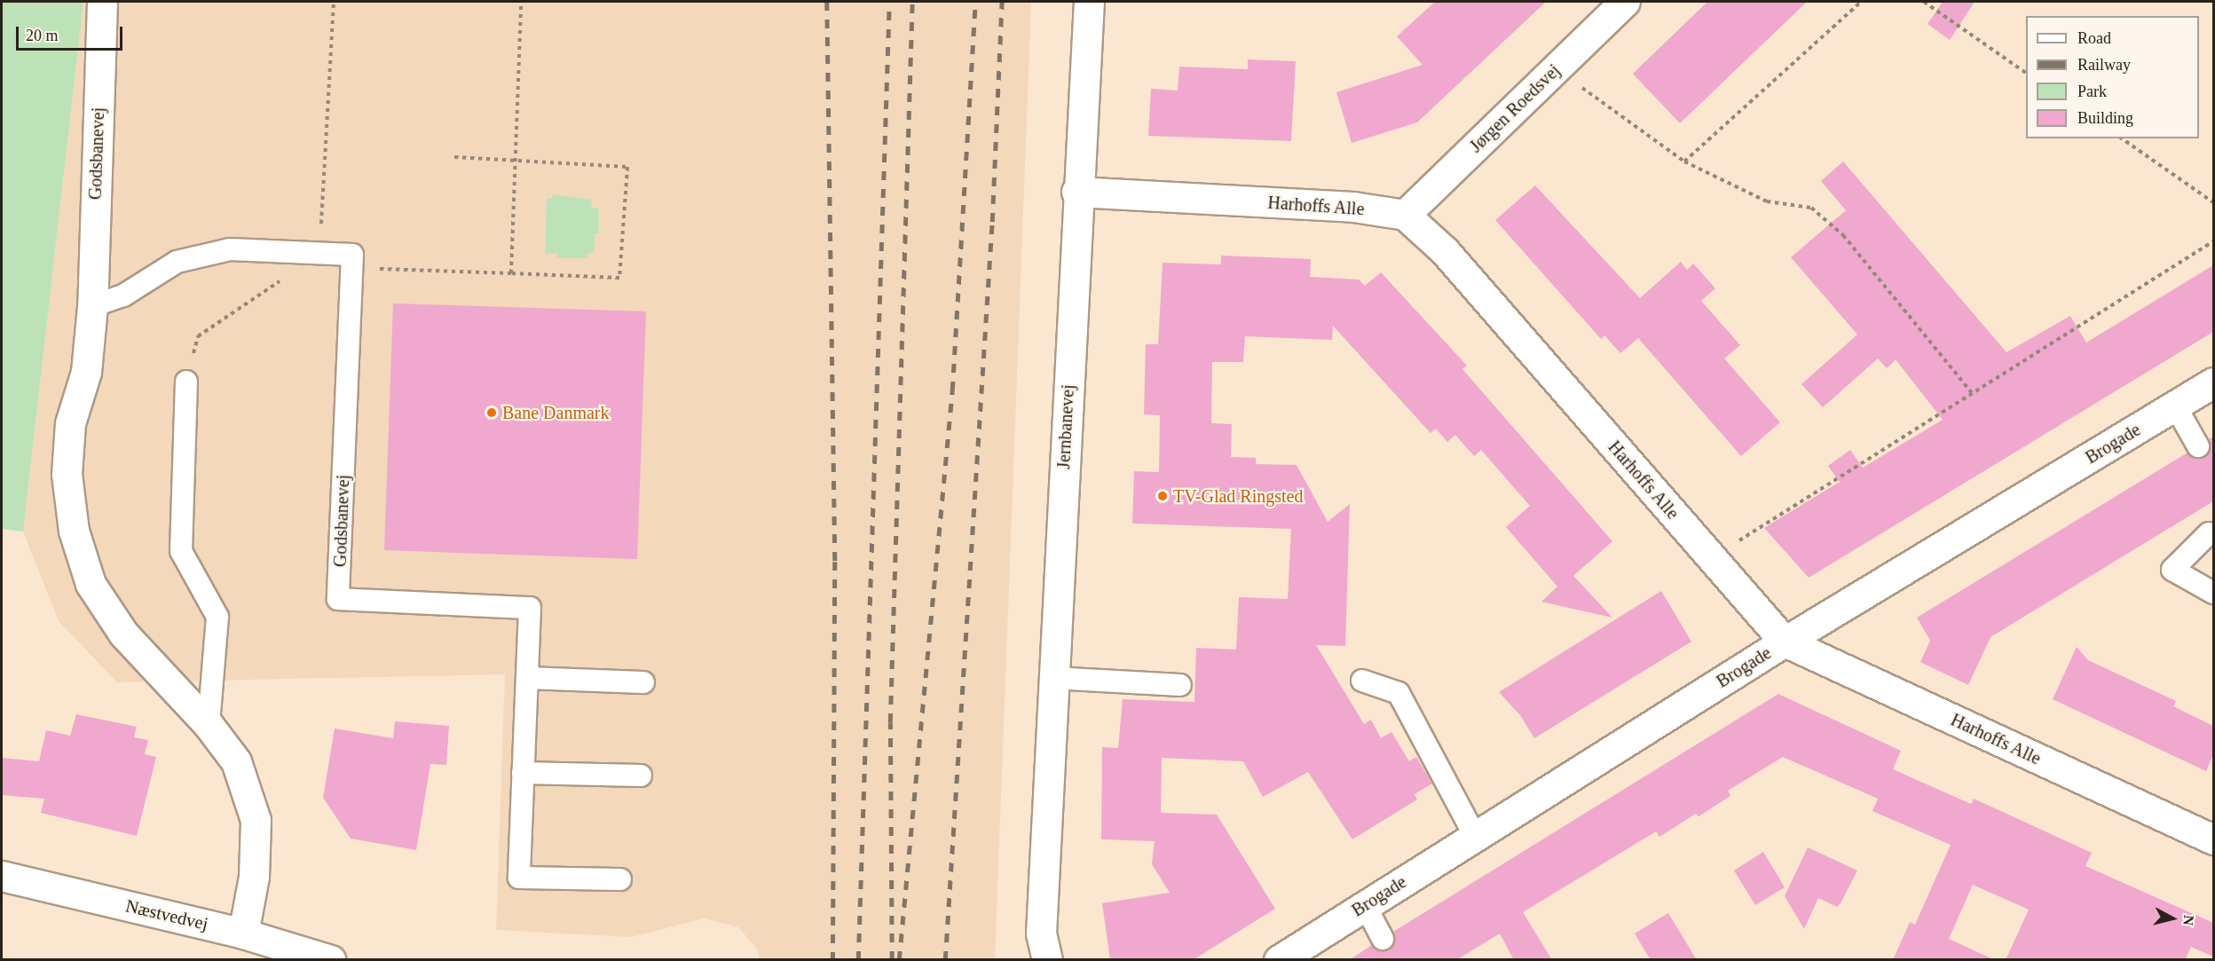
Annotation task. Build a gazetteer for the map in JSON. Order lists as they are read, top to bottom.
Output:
{
  "streets": {
    "street": [
      "Jørgen Roedsvej",
      "Godsbanevej",
      "Harhoffs Alle",
      "Jernbanevej",
      "Brogade",
      "Næstvedvej"
    ]
  },
  "crossings": [
    ["Jørgen Roedsvej", "Harhoffs Alle"],
    ["Godsbanevej", "Næstvedvej"],
    ["Harhoffs Alle", "Jernbanevej"],
    ["Harhoffs Alle", "Brogade"]
  ],
  "places": ["Bane Danmark", "TV-Glad Ringsted"],
  "legend": [
    "Road",
    "Railway",
    "Park",
    "Building"
  ],
  "scale_bar": "20 m",
  "north": "right"
}
